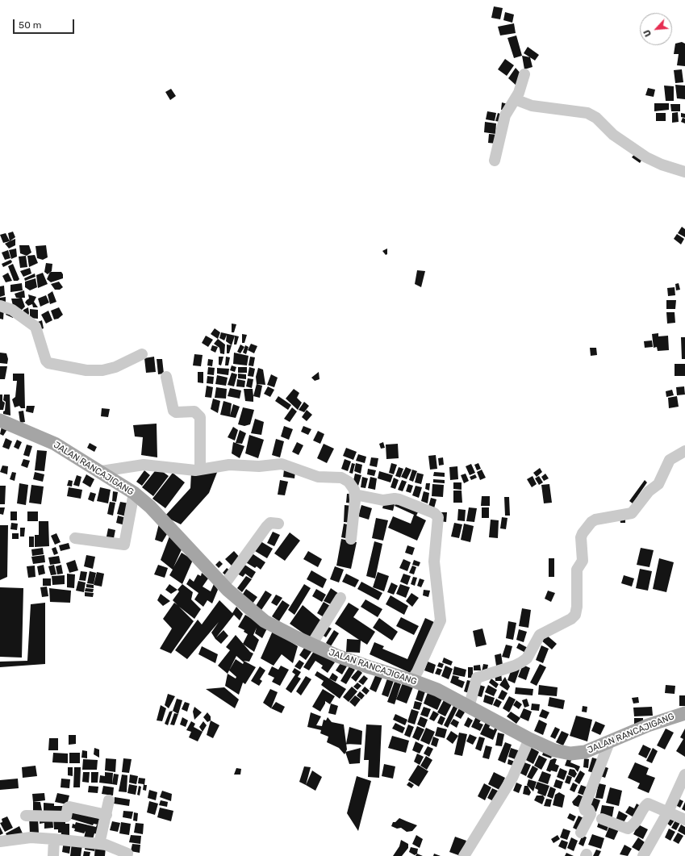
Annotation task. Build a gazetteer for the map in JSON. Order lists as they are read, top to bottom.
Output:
{
  "streets": {
    "main road": ["JALAN RANCAJIGANG"]
  },
  "scale_bar": "50 m",
  "north": "bottom left"
}
